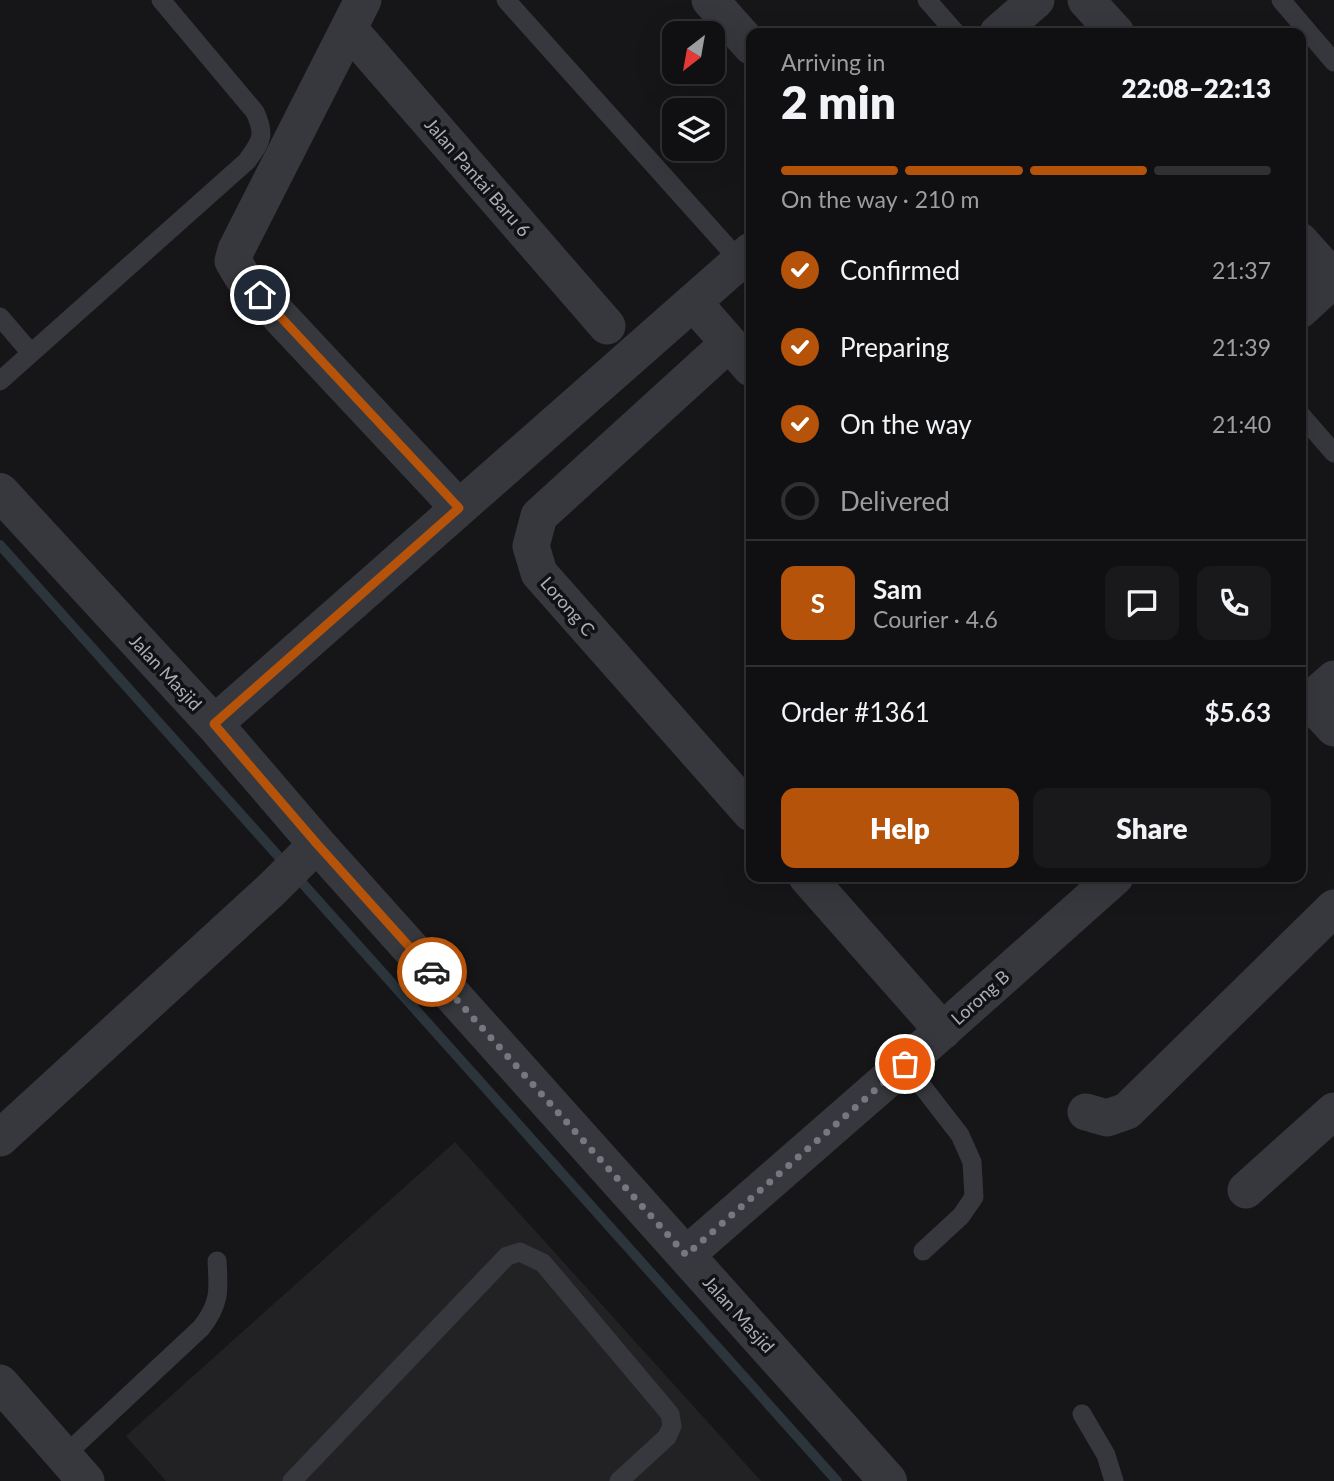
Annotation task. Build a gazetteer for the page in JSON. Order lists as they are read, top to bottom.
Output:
{
  "streets": {
    "street": [
      "Jalan Pantai Baru 6",
      "Lorong C",
      "Jalan Masjid",
      "Lorong B"
    ]
  },
  "crossings": [
    ["Jalan Masjid", "Lorong B"]
  ],
  "north": "bottom left",
  "page": {
    "heading": ["2 min", "Arriving in", "22:08–22:13"],
    "panel": [
      "Sam",
      "Courier · 4.6",
      "Order #1361",
      "$5.63"
    ],
    "bar": "On the way · 210 m",
    "list": [
      ["Confirmed", "21:37"],
      ["Preparing", "21:39"],
      ["On the way", "21:40"],
      "Delivered"
    ],
    "round": "S",
    "buttons": ["Help", "Share"]
  }
}
